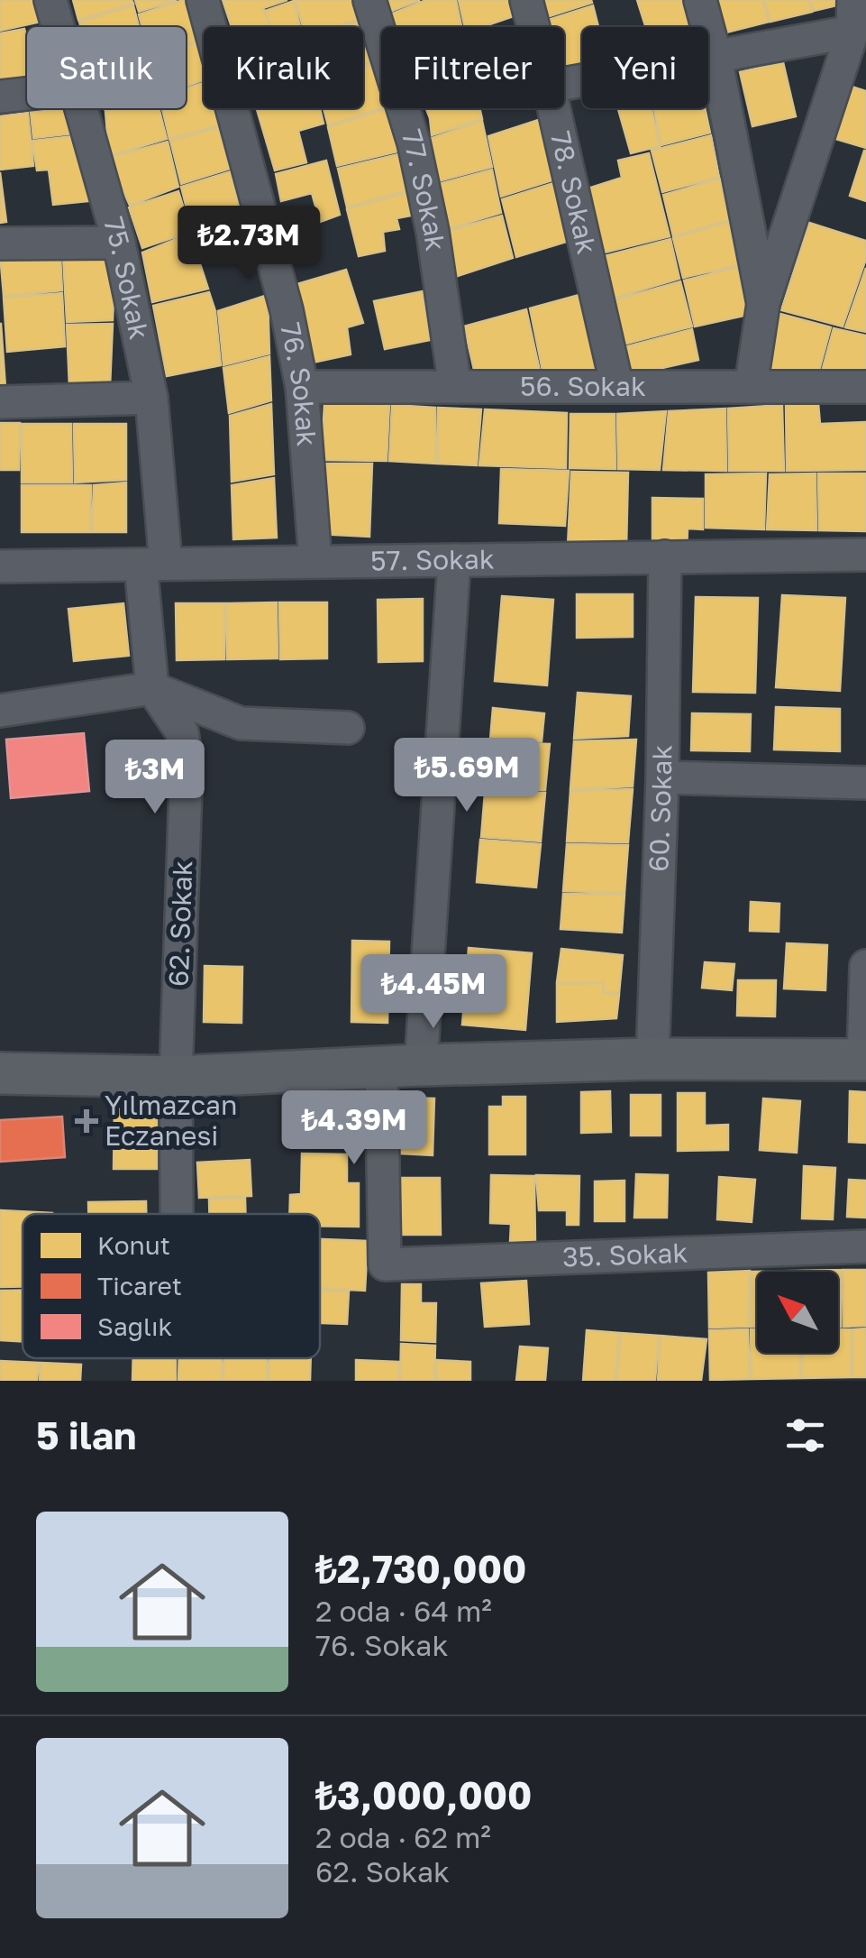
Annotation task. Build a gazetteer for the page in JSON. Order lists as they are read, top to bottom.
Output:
{
  "streets": {
    "street": [
      "77. Sokak",
      "78. Sokak",
      "75. Sokak",
      "76. Sokak",
      "56. Sokak",
      "57. Sokak",
      "60. Sokak",
      "62. Sokak",
      "35. Sokak"
    ]
  },
  "crossings": [
    ["77. Sokak", "56. Sokak"],
    ["78. Sokak", "56. Sokak"],
    ["75. Sokak", "57. Sokak"],
    ["75. Sokak", "62. Sokak"],
    ["76. Sokak", "56. Sokak"],
    ["76. Sokak", "57. Sokak"],
    ["57. Sokak", "60. Sokak"],
    ["57. Sokak", "62. Sokak"]
  ],
  "places": {
    "health": ["Yılmazcan Eczanesi"]
  },
  "legend": ["Konut", "Ticaret", "Sağlık"],
  "north": "top left",
  "page": {
    "chip": [
      "Satılık",
      "Kiralık",
      "Filtreler",
      "Yeni"
    ],
    "price": [
      "₺2.73M",
      "₺5.69M",
      "₺3M",
      "₺4.45M",
      "₺4.39M"
    ],
    "heading": "5 ilan",
    "list": [
      {
        "name": "₺2,730,000",
        "note": "2 oda · 64 m² · 76. Sokak"
      },
      {
        "name": "₺3,000,000",
        "note": "2 oda · 62 m² · 62. Sokak"
      }
    ]
  }
}
